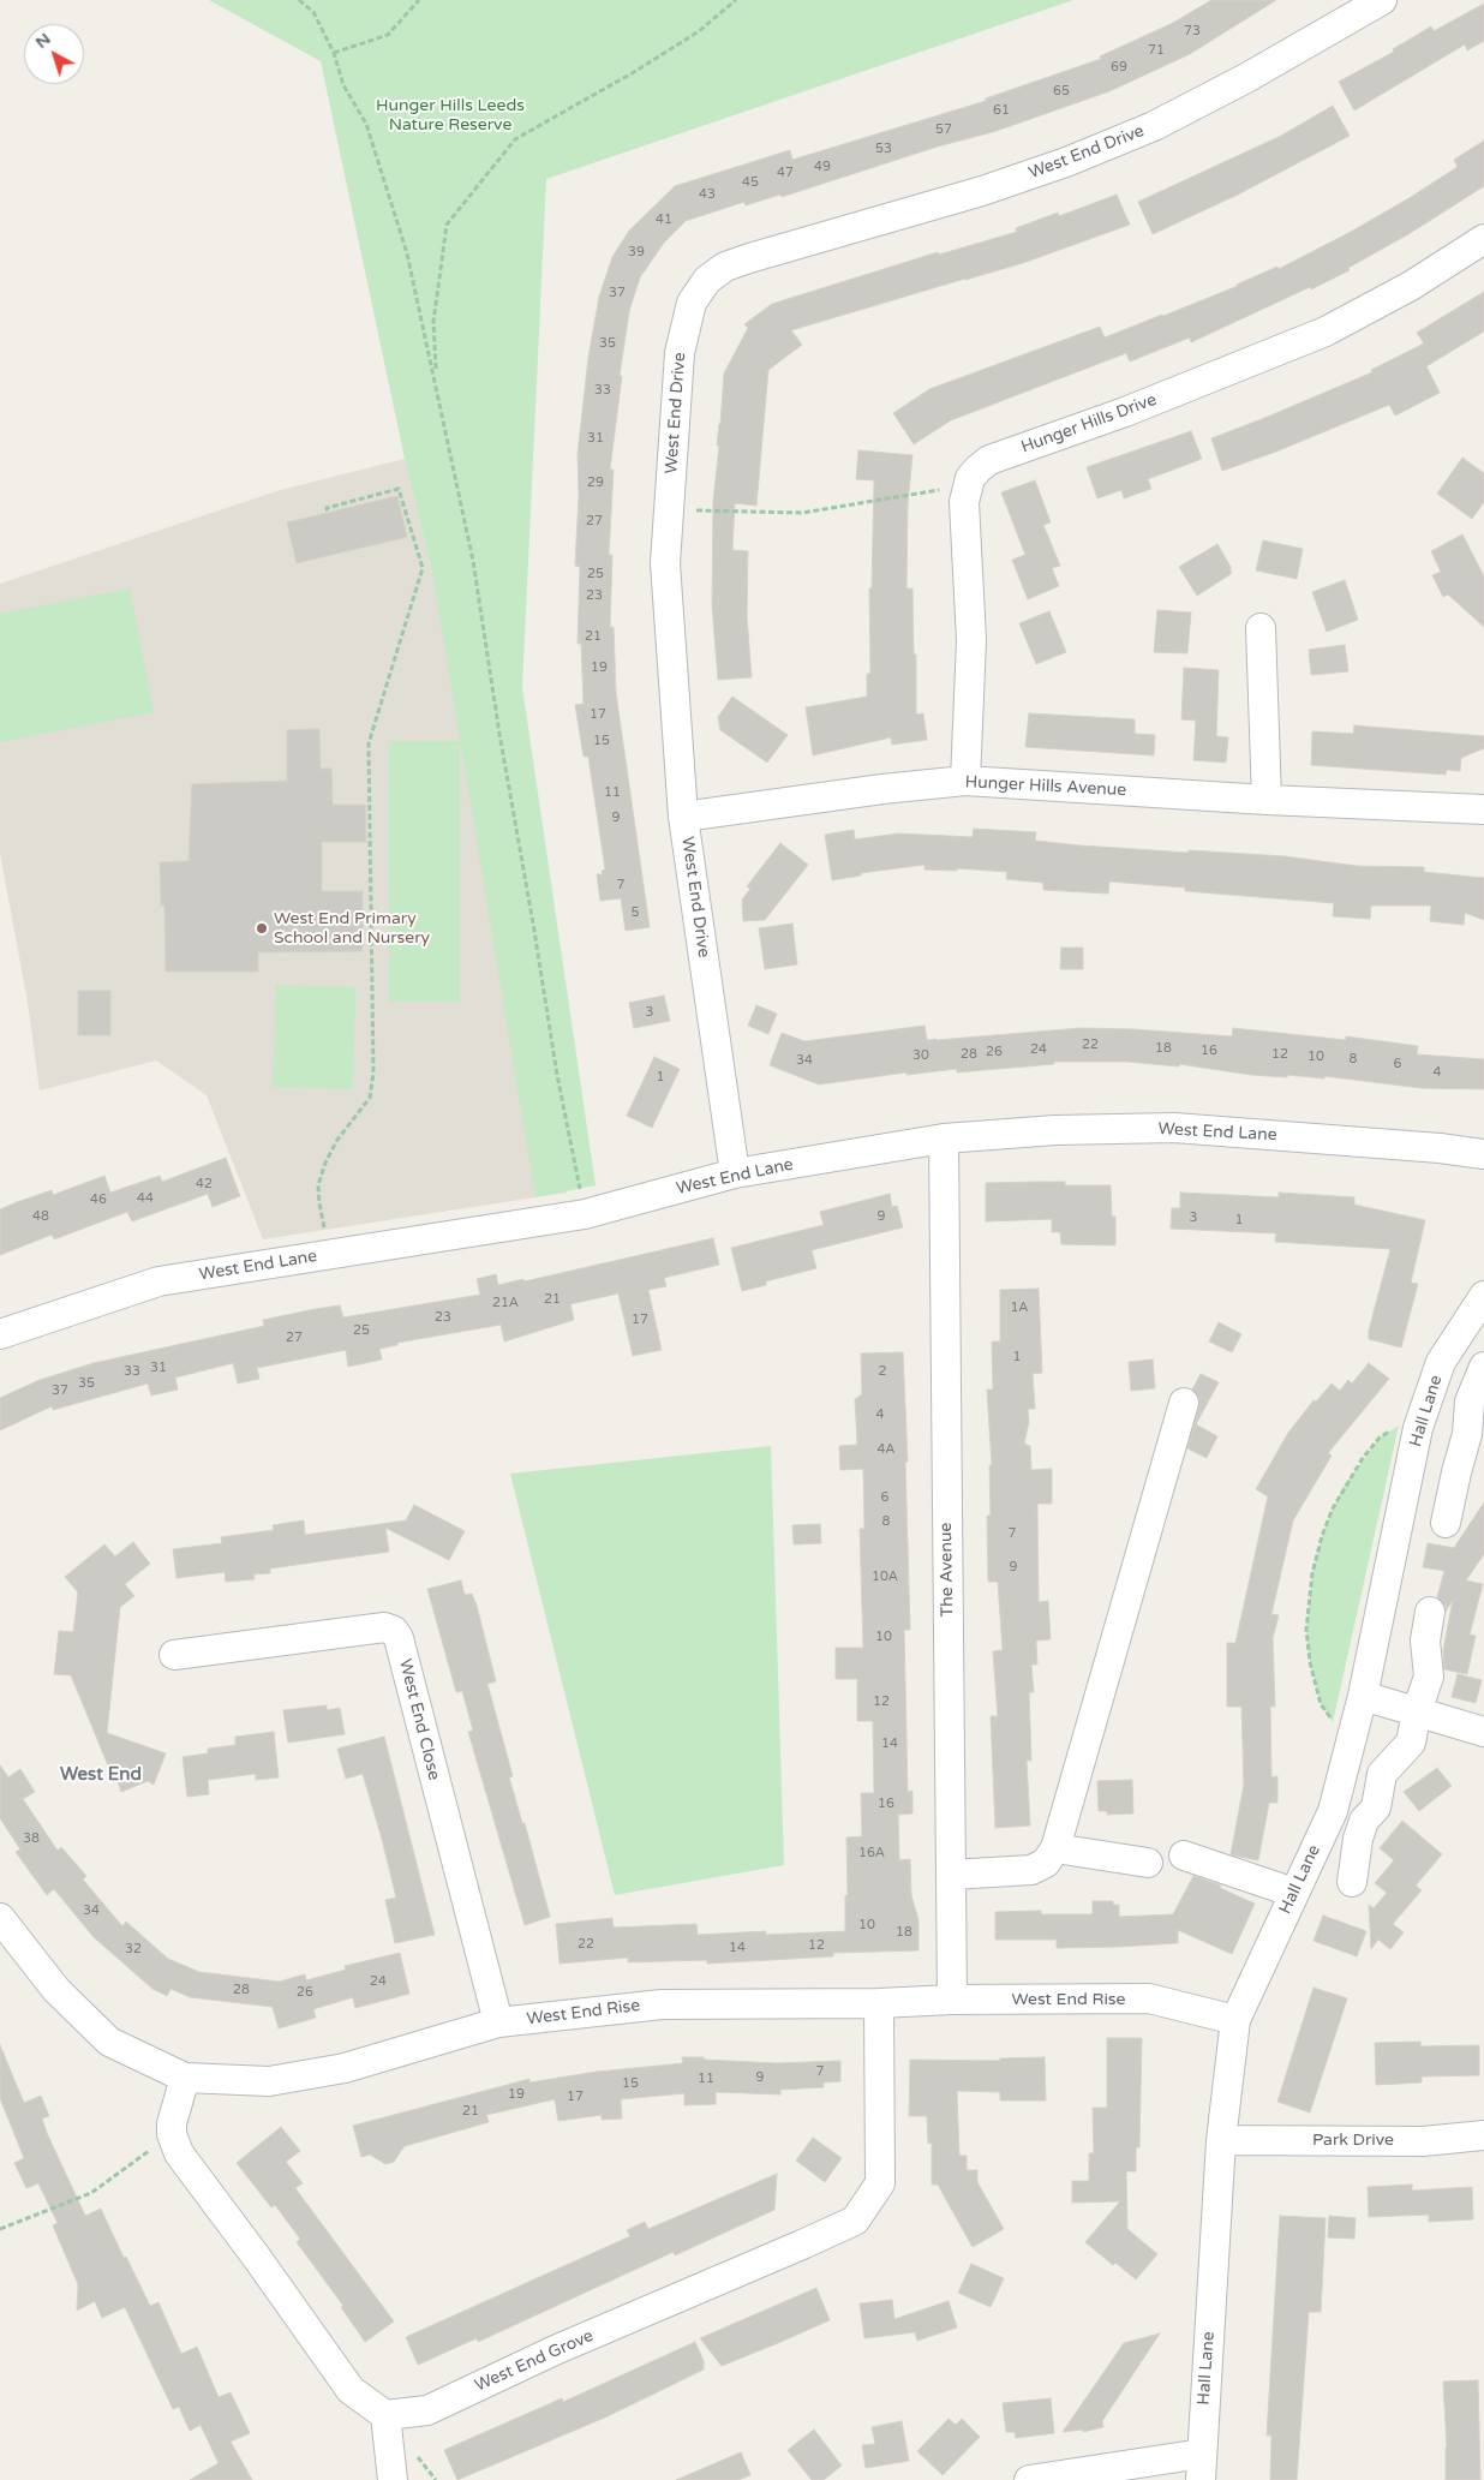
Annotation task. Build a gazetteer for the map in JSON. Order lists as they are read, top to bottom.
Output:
{
  "streets": {
    "street": [
      "West End Drive",
      "Hunger Hills Drive",
      "Hunger Hills Avenue",
      "West End Lane",
      "Hall Lane",
      "The Avenue",
      "West End Close",
      "West End Rise",
      "Park Drive",
      "West End Grove"
    ]
  },
  "crossings": [
    ["West End Drive", "Hunger Hills Avenue"],
    ["West End Drive", "West End Lane"],
    ["West End Lane", "The Avenue"],
    ["Hall Lane", "West End Rise"],
    ["Hall Lane", "Park Drive"],
    ["The Avenue", "West End Rise"],
    ["West End Close", "West End Rise"],
    ["West End Rise", "West End Grove"]
  ],
  "districts": ["West End"],
  "parks": ["Hunger Hills Leeds Nature Reserve"],
  "places": ["West End Primary School and Nursery"],
  "house_numbers": [
    "73",
    "71",
    "69",
    "65",
    "61",
    "57",
    "53",
    "49",
    "47",
    "45",
    "43",
    "41",
    "39",
    "37",
    "35",
    "33",
    "31",
    "29",
    "27",
    "25",
    "23",
    "21",
    "19",
    "17",
    "15",
    "11",
    "9",
    "7",
    "5",
    "3",
    "22",
    "18",
    "24",
    "16",
    "26",
    "28",
    "12",
    "30",
    "10",
    "8",
    "34",
    "6",
    "4",
    "1",
    "42",
    "44",
    "46",
    "48",
    "9",
    "3",
    "1",
    "21",
    "21A",
    "1A",
    "23",
    "17",
    "25",
    "27",
    "1",
    "31",
    "33",
    "2",
    "35",
    "37",
    "4",
    "4A",
    "6",
    "8",
    "7",
    "9",
    "10A",
    "10",
    "12",
    "14",
    "16",
    "38",
    "16A",
    "34",
    "10",
    "18",
    "22",
    "12",
    "14",
    "32",
    "24",
    "28",
    "26",
    "7",
    "9",
    "11",
    "15",
    "19",
    "17",
    "21"
  ],
  "north": "top left"
}
